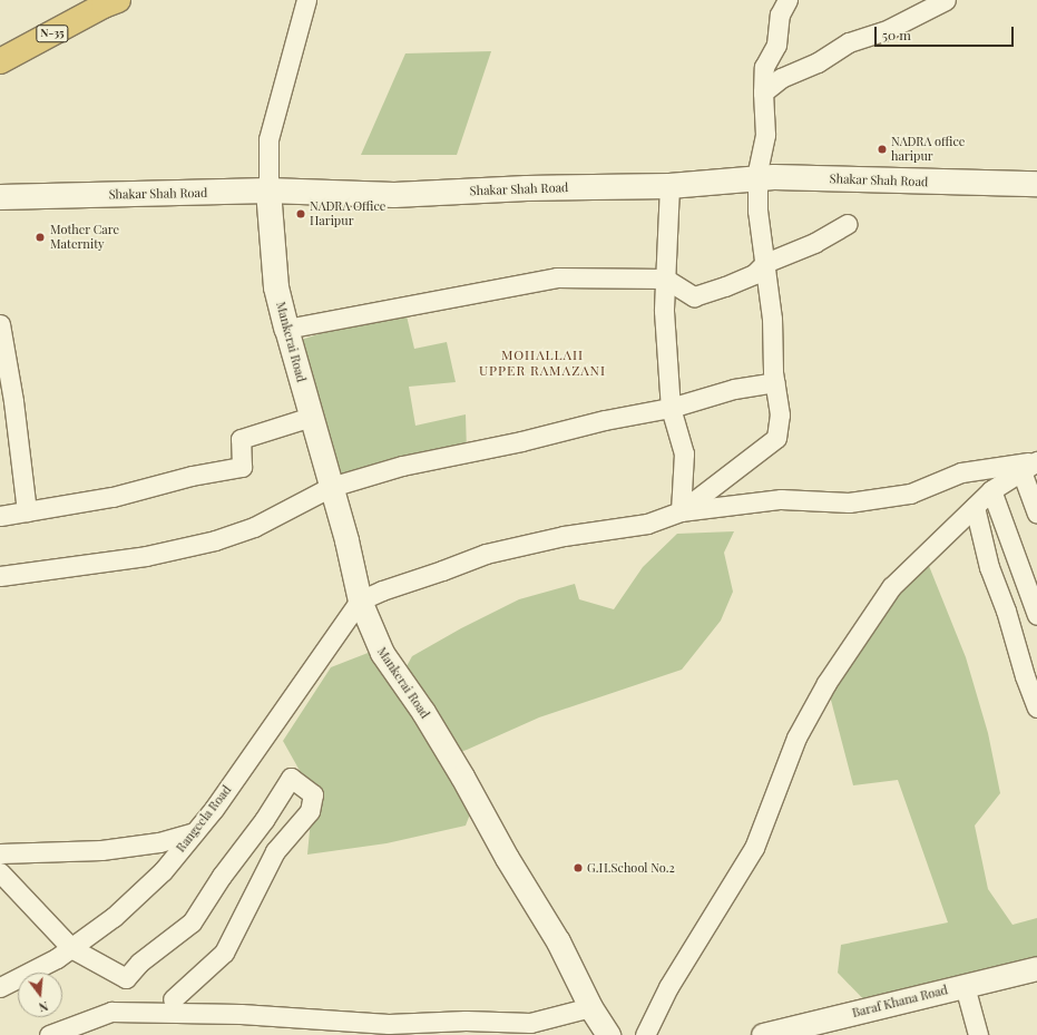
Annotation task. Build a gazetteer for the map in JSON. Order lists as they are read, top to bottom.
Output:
{
  "streets": {
    "highway": ["N-35"],
    "main road": ["Shakar Shah Road", "Mankerai Road"],
    "street": ["Rangeela Road", "Baraf Khana Road"]
  },
  "crossings": [
    ["Shakar Shah Road", "Mankerai Road"],
    ["Mankerai Road", "Rangeela Road"]
  ],
  "districts": ["MOHALLAH UPPER RAMAZANI"],
  "places": [
    "NADRA office haripur",
    "NADRA Office Haripur",
    "Mother Care Maternity",
    "G.H.School No.2"
  ],
  "scale_bar": "50 m",
  "north": "bottom"
}
